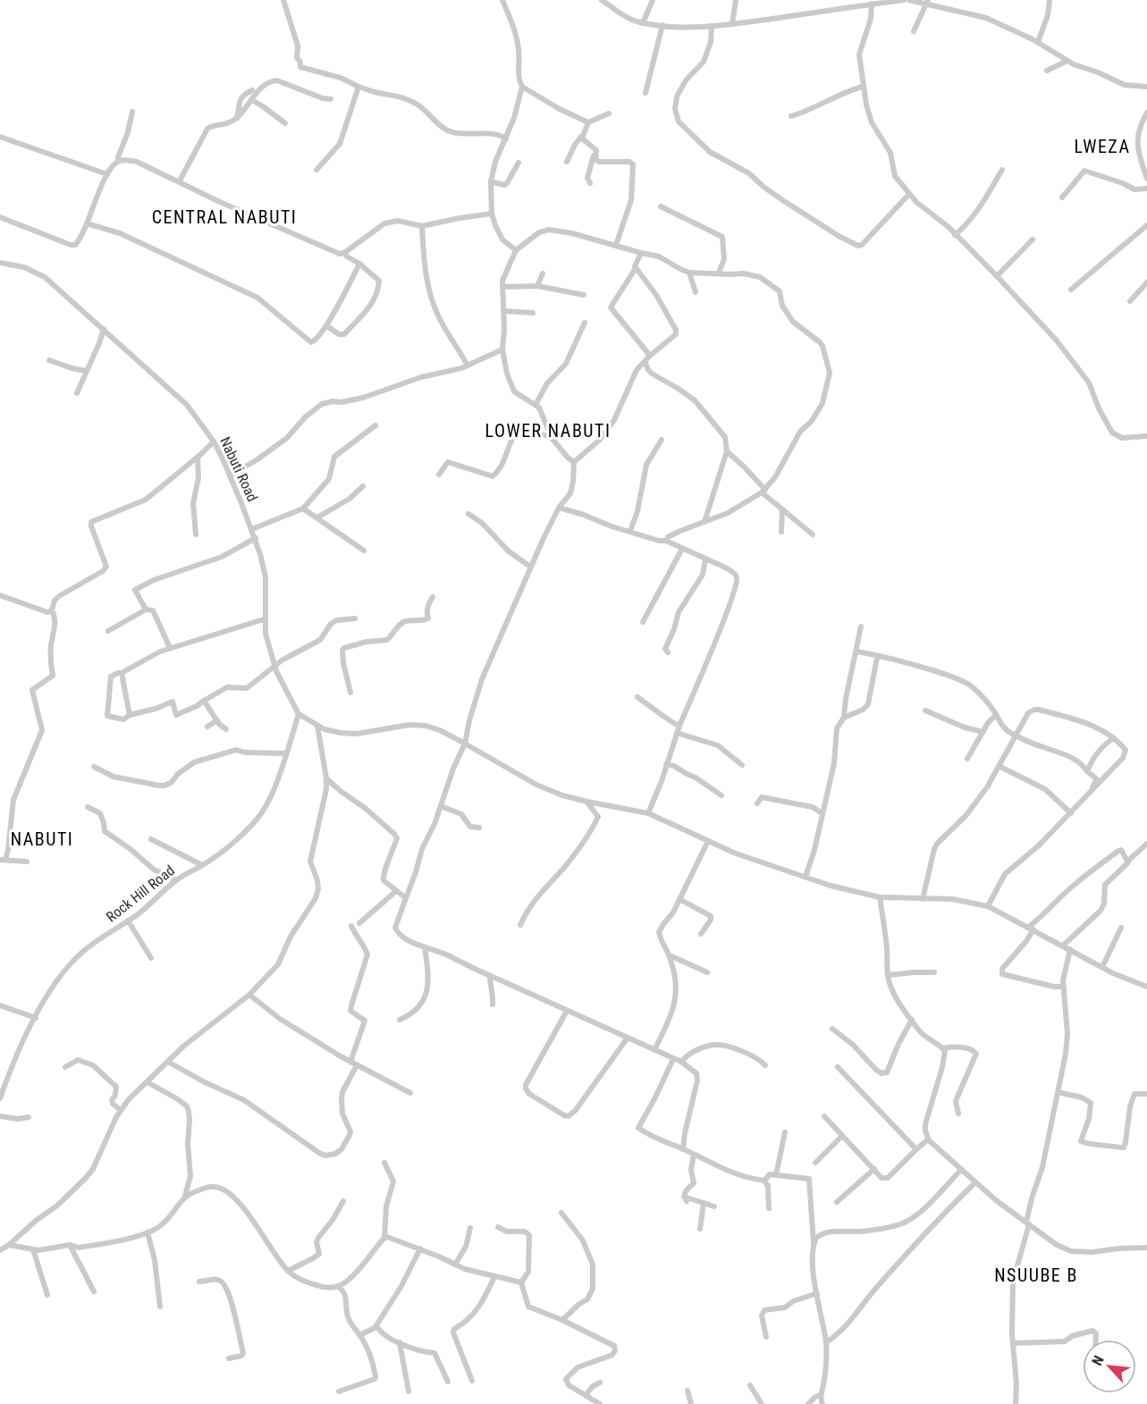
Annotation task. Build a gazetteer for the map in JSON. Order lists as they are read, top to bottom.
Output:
{
  "streets": {
    "street": ["Nabuti Road", "Rock Hill Road"]
  },
  "crossings": [
    ["Nabuti Road", "Rock Hill Road"]
  ],
  "districts": [
    "LWEZA",
    "CENTRAL NABUTI",
    "LOWER NABUTI",
    "NABUTI",
    "NSUUBE B"
  ],
  "north": "top left"
}
